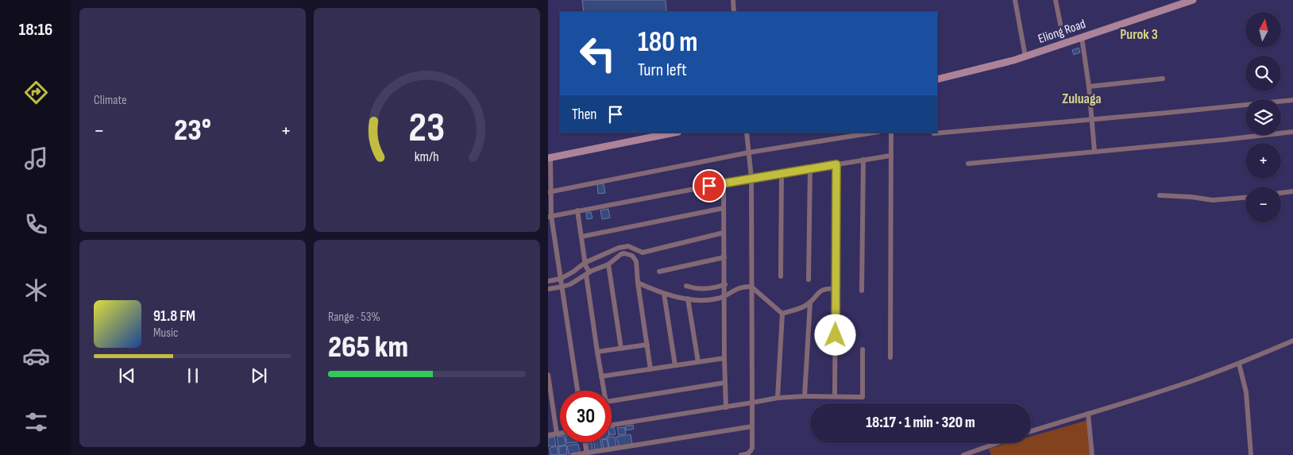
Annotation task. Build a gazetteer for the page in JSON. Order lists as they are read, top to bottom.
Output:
{
  "streets": {
    "main road": ["Eliong Road"]
  },
  "districts": ["Purok 3", "Zuluaga"],
  "north": "top",
  "page": {
    "tabs": "18:16",
    "tile": [
      "Climate",
      ["Range · 53%", "265 km"]
    ],
    "map_buttons": ["+", "−"],
    "turn": ["180 m", "Turn left"],
    "then": "Then",
    "heat": ["−", "23°", "+"],
    "song": ["91.8 FM", "Music"],
    "limit": "30",
    "trip": "18:17 · 1 min · 320 m",
    "gauge": ["23", "km/h"]
  }
}
